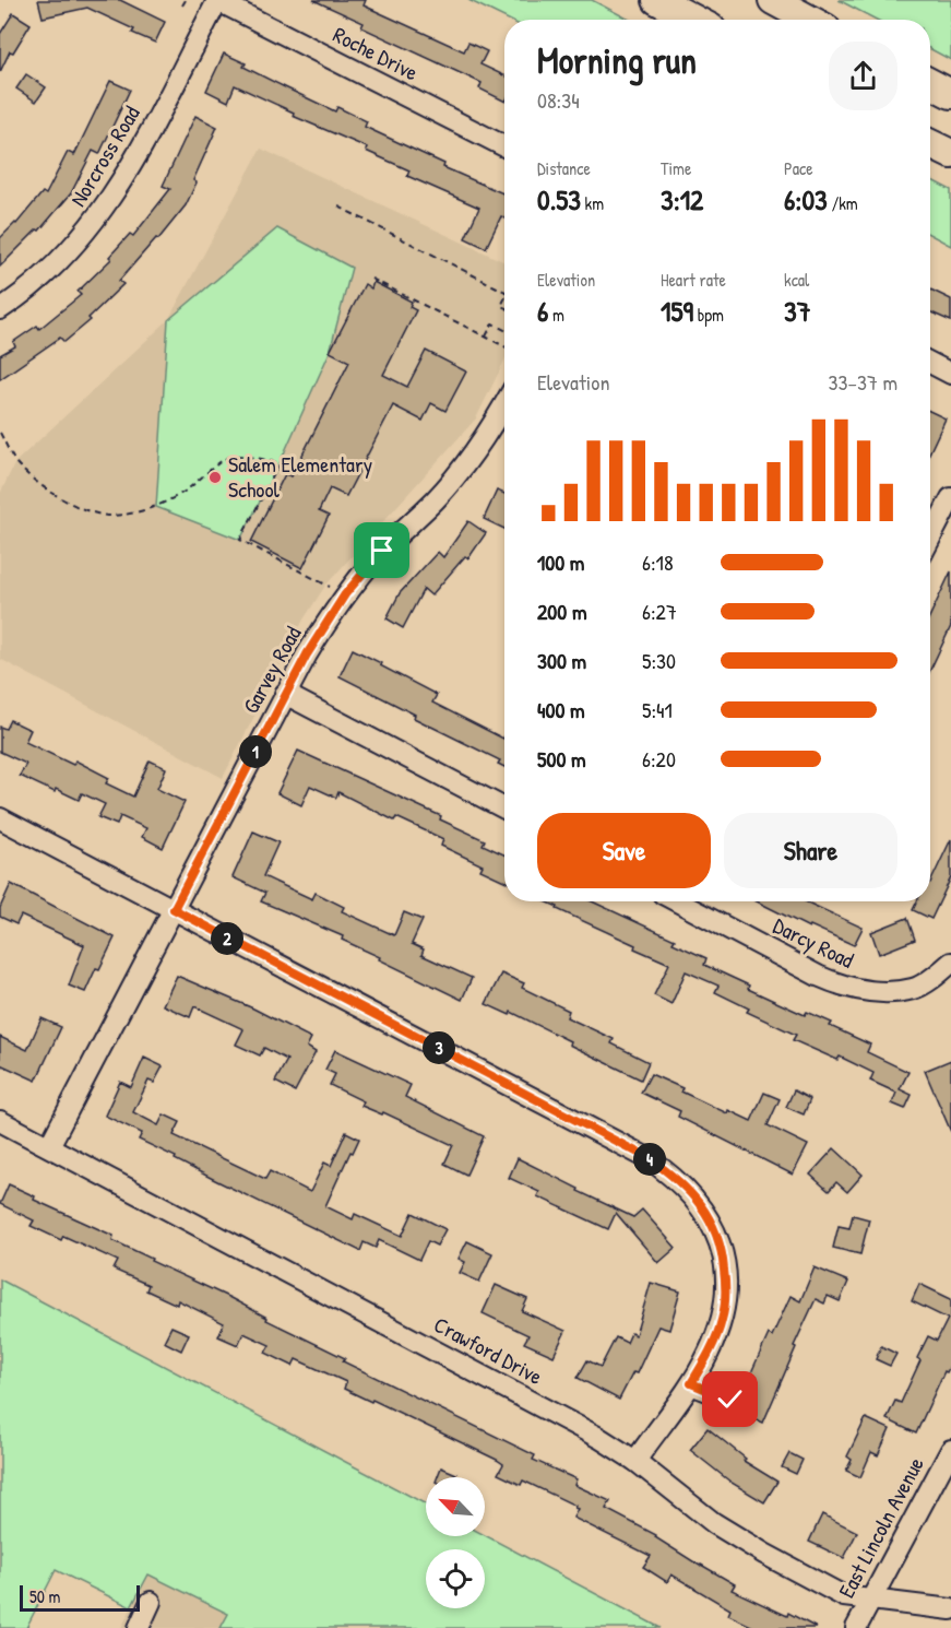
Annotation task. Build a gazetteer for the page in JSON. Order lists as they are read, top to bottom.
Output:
{
  "streets": {
    "street": [
      "Roche Drive",
      "Norcross Road",
      "Garvey Road",
      "Darcy Road",
      "Crawford Drive",
      "East Lincoln Avenue"
    ]
  },
  "crossings": [
    ["Roche Drive", "Norcross Road"],
    ["Garvey Road", "Crawford Drive"],
    ["Crawford Drive", "East Lincoln Avenue"]
  ],
  "places": ["Salem Elementary School"],
  "scale_bar": "50 m",
  "north": "top left",
  "page": {
    "heading": ["Morning run", "08:34"],
    "stats": [
      ["Distance", "0.53 km"],
      ["Time", "3:12"],
      ["Pace", "6:03 /km"],
      ["Elevation", "6 m"],
      ["Heart rate", "159 bpm"],
      ["kcal", "37"]
    ],
    "chart": ["Elevation", "33–37 m"],
    "list": [
      {
        "name": "100 m",
        "note": "6:18"
      },
      {
        "name": "200 m",
        "note": "6:27"
      },
      {
        "name": "300 m",
        "note": "5:30"
      },
      {
        "name": "400 m",
        "note": "5:41"
      },
      {
        "name": "500 m",
        "note": "6:20"
      }
    ],
    "pins": [
      "1",
      "2",
      "3",
      "4"
    ],
    "buttons": ["Save", "Share"],
    "scale": "50 m"
  }
}
